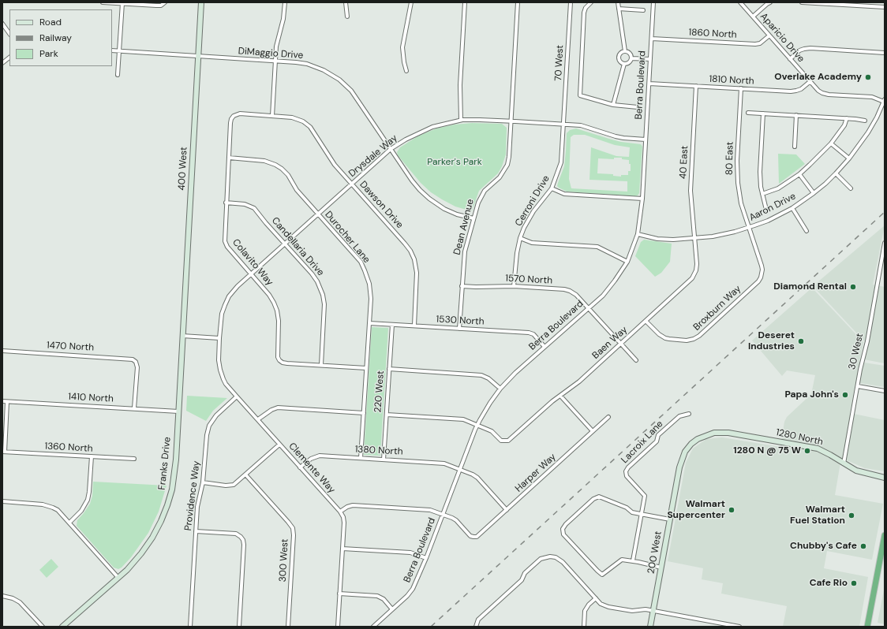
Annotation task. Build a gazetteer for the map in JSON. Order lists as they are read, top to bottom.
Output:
{
  "streets": {
    "street": [
      "1860 North",
      "Aparicio Drive",
      "DiMaggio Drive",
      "70 West",
      "1810 North",
      "Berra Boulevard",
      "Drysdale Way",
      "80 East",
      "40 East",
      "400 West",
      "Cerroni Drive",
      "Dawson Drive",
      "Aaron Drive",
      "Dean Avenue",
      "Durocher Lane",
      "Candellaria Drive",
      "Colavito Way",
      "1570 North",
      "Broxburn Way",
      "1530 North",
      "Baen Way",
      "1470 North",
      "30 West",
      "220 West",
      "1410 North",
      "1280 North",
      "Lacroix Lane",
      "1360 North",
      "1380 North",
      "Franks Drive",
      "Clemente Way",
      "Harper Way",
      "Providence Way",
      "200 West",
      "300 West"
    ]
  },
  "crossings": [
    ["1860 North", "Aparicio Drive"],
    ["1860 North", "Berra Boulevard"],
    ["Aparicio Drive", "1810 North"],
    ["Aparicio Drive", "Aaron Drive"],
    ["DiMaggio Drive", "Drysdale Way"],
    ["DiMaggio Drive", "400 West"],
    ["DiMaggio Drive", "Dean Avenue"],
    ["70 West", "Drysdale Way"],
    ["70 West", "Cerroni Drive"],
    ["1810 North", "Berra Boulevard"],
    ["1810 North", "80 East"],
    ["1810 North", "40 East"],
    ["Berra Boulevard", "Drysdale Way"],
    ["Berra Boulevard", "Aaron Drive"],
    ["Berra Boulevard", "1570 North"],
    ["Berra Boulevard", "1530 North"],
    ["Berra Boulevard", "Baen Way"],
    ["Berra Boulevard", "1380 North"],
    ["Berra Boulevard", "Harper Way"],
    ["Drysdale Way", "Cerroni Drive"],
    ["Drysdale Way", "Dawson Drive"],
    ["Drysdale Way", "Dean Avenue"],
    ["Drysdale Way", "Durocher Lane"],
    ["Drysdale Way", "Candellaria Drive"],
    ["Drysdale Way", "Colavito Way"],
    ["Drysdale Way", "Clemente Way"],
    ["80 East", "Aaron Drive"],
    ["80 East", "Broxburn Way"],
    ["40 East", "Aaron Drive"],
    ["40 East", "Baen Way"],
    ["400 West", "Franks Drive"],
    ["Cerroni Drive", "1570 North"],
    ["Dawson Drive", "Colavito Way"],
    ["Dawson Drive", "1530 North"],
    ["Aaron Drive", "Baen Way"],
    ["Dean Avenue", "1570 North"],
    ["Dean Avenue", "1530 North"],
    ["Durocher Lane", "Colavito Way"],
    ["Durocher Lane", "1530 North"],
    ["Durocher Lane", "1380 North"],
    ["Candellaria Drive", "Colavito Way"],
    ["1570 North", "Baen Way"],
    ["Broxburn Way", "Baen Way"],
    ["1530 North", "220 West"],
    ["1470 North", "1410 North"],
    ["30 West", "1280 North"],
    ["220 West", "1380 North"],
    ["1410 North", "Franks Drive"],
    ["1280 North", "200 West"],
    ["1380 North", "Clemente Way"],
    ["1380 North", "Harper Way"],
    ["Clemente Way", "Providence Way"]
  ],
  "parks": ["Parker's Park"],
  "places": [
    "Overlake Academy",
    "Diamond Rental",
    "Deseret Industries",
    "Papa John's",
    "1280 N @ 75 W",
    "Walmart Supercenter",
    "Walmart Fuel Station",
    "Chubby's Cafe",
    "Cafe Rio"
  ],
  "legend": ["Road", "Railway", "Park"]
}
